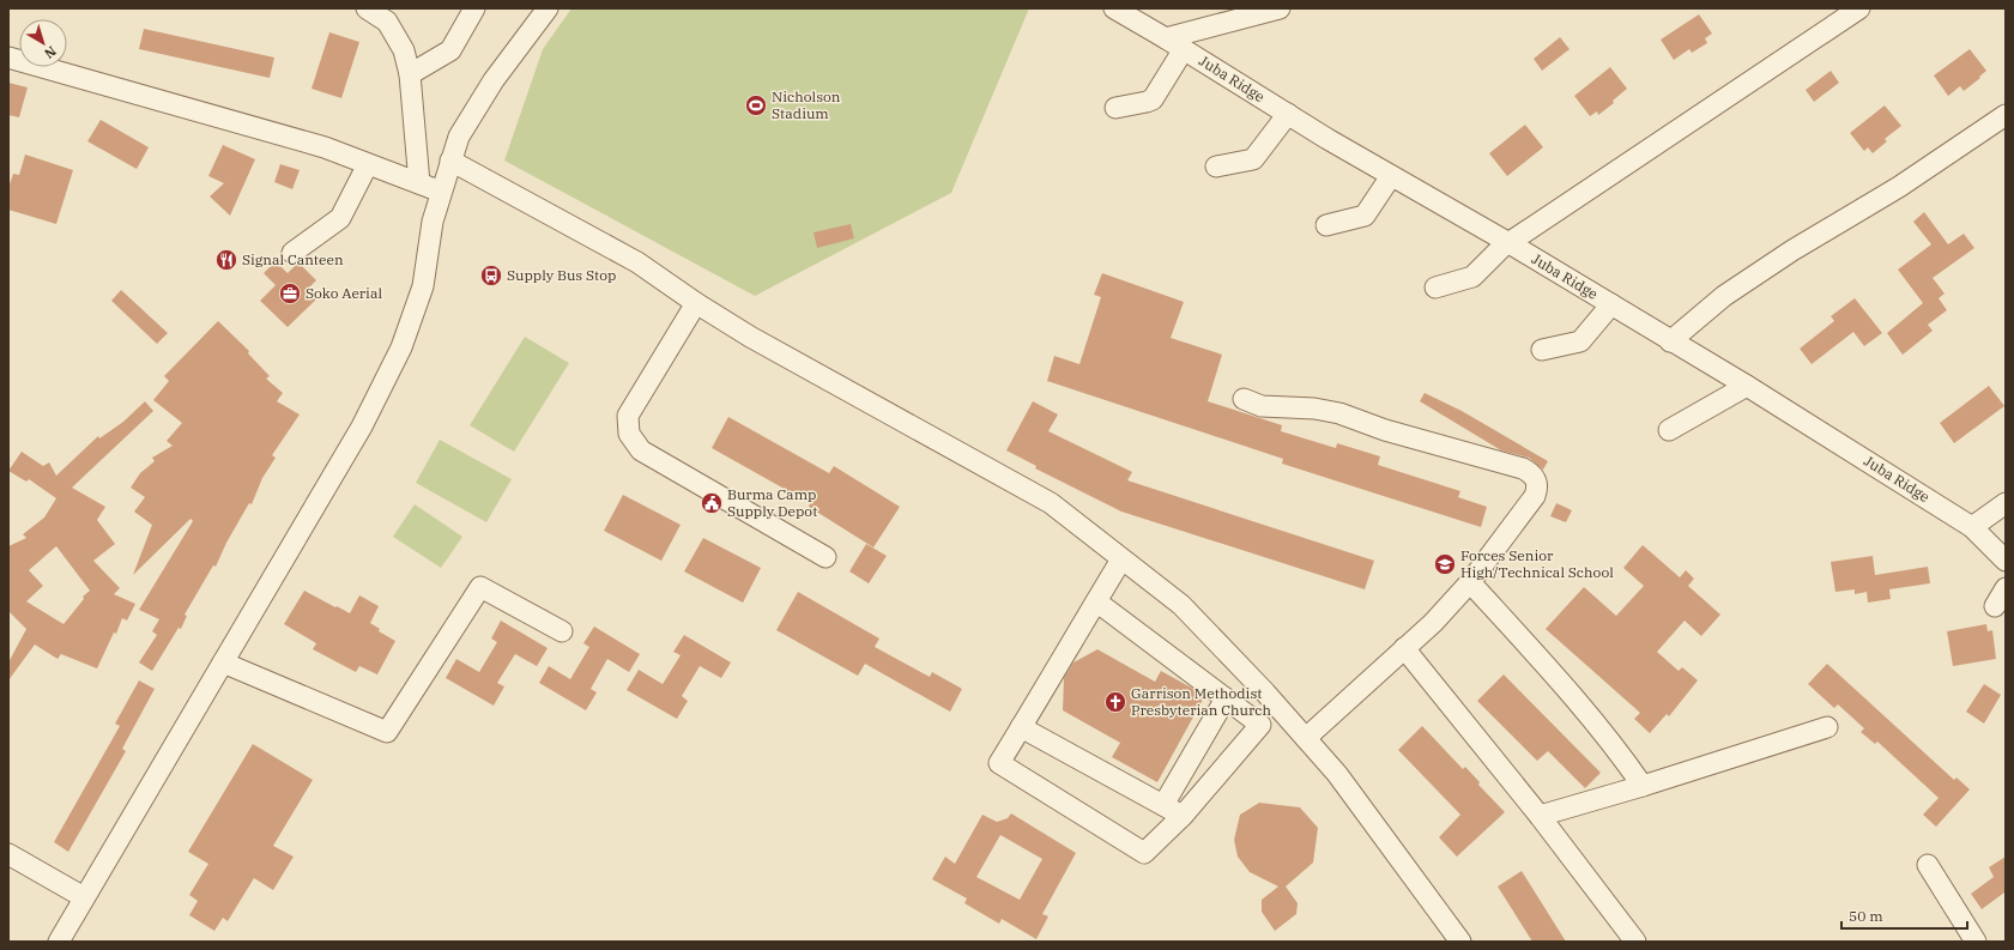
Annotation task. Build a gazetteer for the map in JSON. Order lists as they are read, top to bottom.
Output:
{
  "streets": {
    "street": ["Juba Ridge"]
  },
  "places": {
    "sports": ["Nicholson Stadium"],
    "restaurant": ["Signal Canteen"],
    "bus stop": ["Supply Bus Stop"],
    "office": ["Soko Aerial"],
    "public building": ["Burma Camp Supply Depot"],
    "school or university": ["Forces Senior High/Technical School"],
    "church": ["Garrison Methodist Presbyterian Church"]
  },
  "scale_bar": "50 m",
  "north": "bottom right"
}
